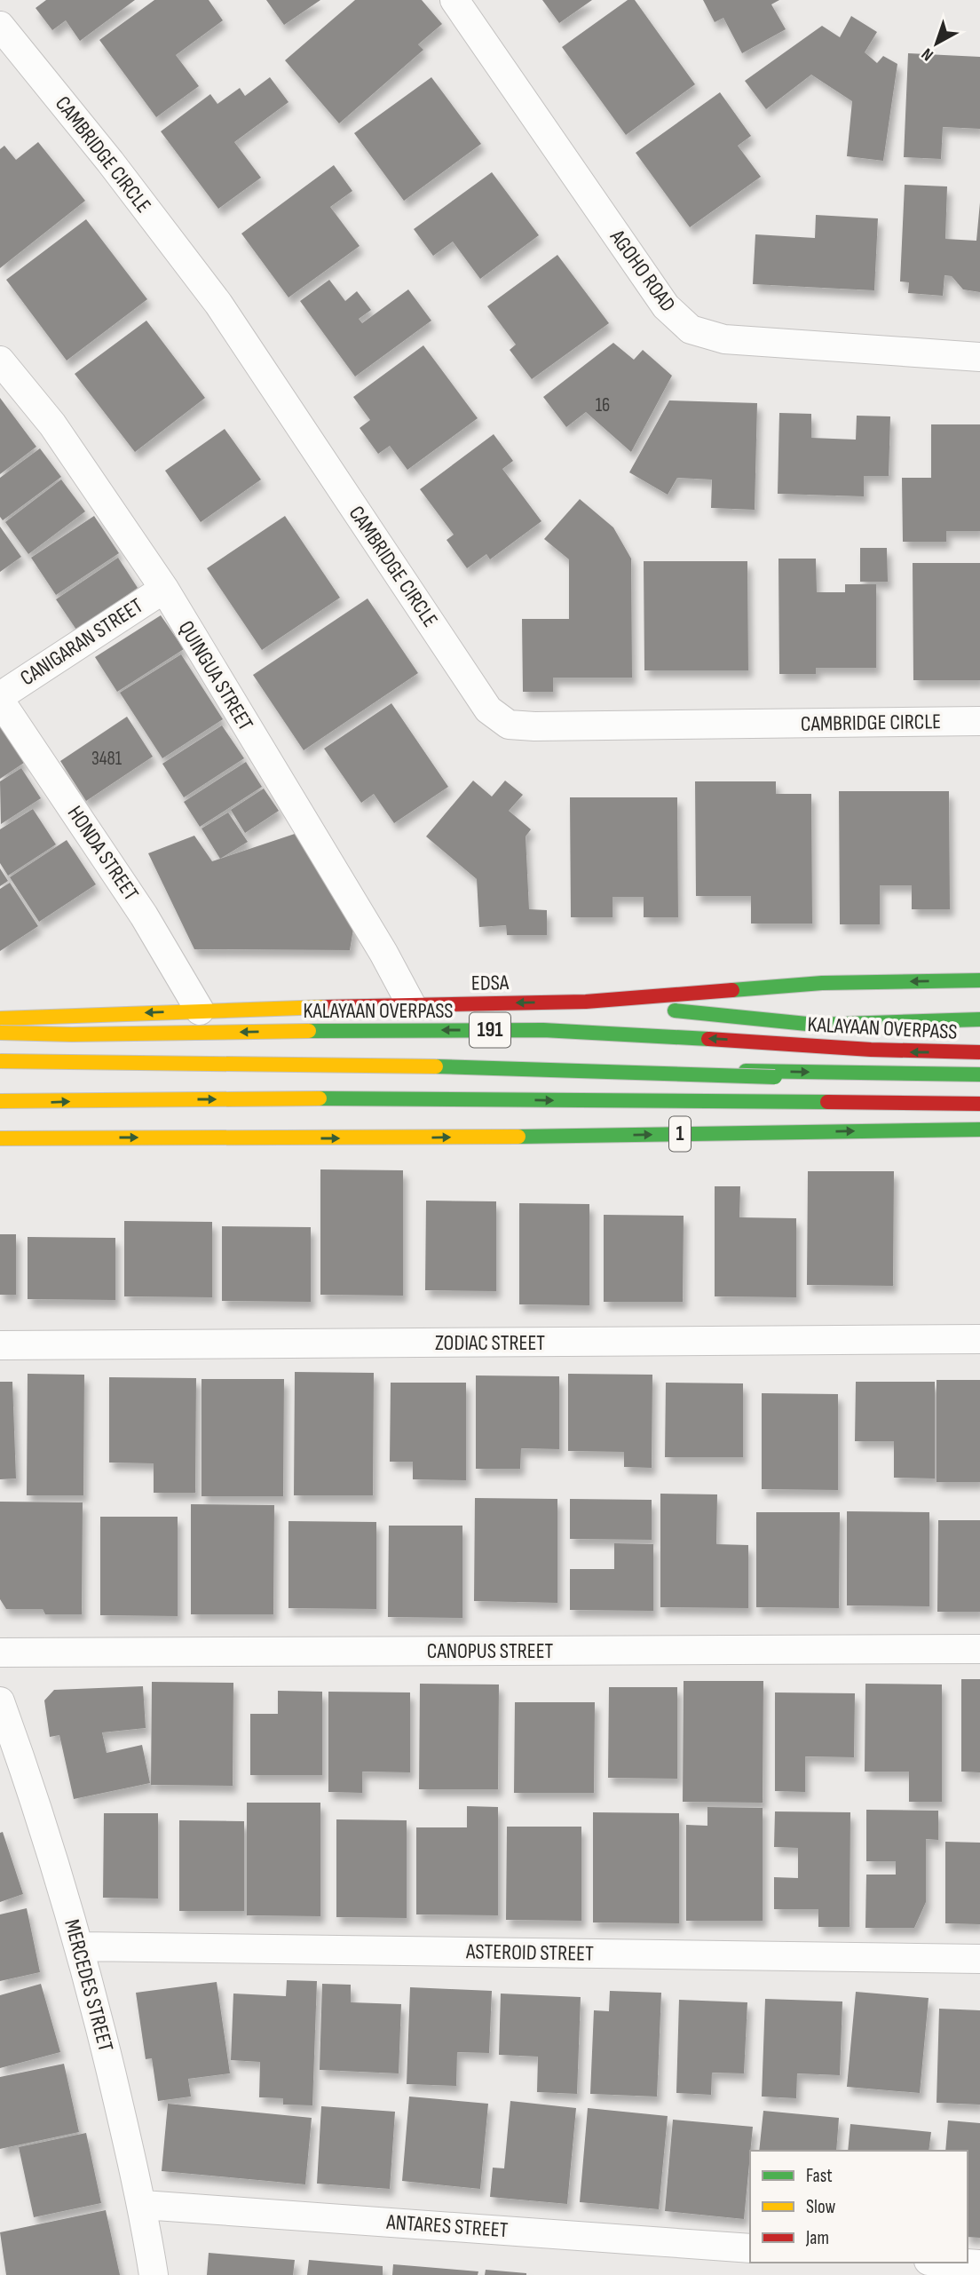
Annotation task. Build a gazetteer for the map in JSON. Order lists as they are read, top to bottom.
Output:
{
  "streets": {
    "main road": [
      "EDSA",
      "KALAYAAN OVERPASS",
      "191",
      "1"
    ],
    "street": [
      "CAMBRIDGE CIRCLE",
      "AGOHO ROAD",
      "CANIGARAN STREET",
      "QUINGUA STREET",
      "HONDA STREET",
      "ZODIAC STREET",
      "CANOPUS STREET",
      "ASTEROID STREET",
      "MERCEDES STREET",
      "ANTARES STREET"
    ]
  },
  "crossings": [
    ["CANIGARAN STREET", "QUINGUA STREET"],
    ["CANIGARAN STREET", "HONDA STREET"],
    ["QUINGUA STREET", "EDSA"],
    ["HONDA STREET", "EDSA"],
    ["ASTEROID STREET", "MERCEDES STREET"],
    ["MERCEDES STREET", "ANTARES STREET"]
  ],
  "house_numbers": ["16", "3481"],
  "legend": ["Fast", "Slow", "Jam"],
  "north": "bottom left"
}
